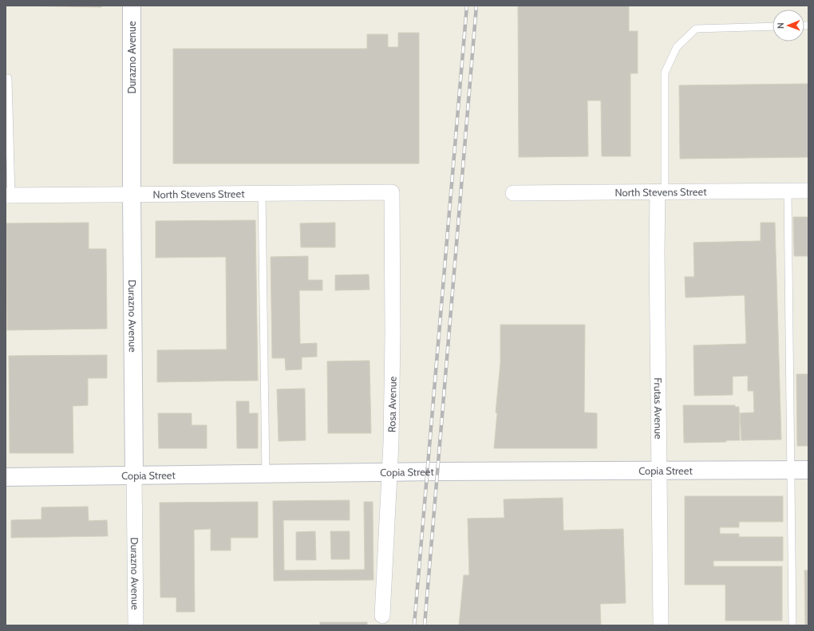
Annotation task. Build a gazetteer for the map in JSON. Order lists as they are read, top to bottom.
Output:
{
  "streets": {
    "main road": ["Durazno Avenue", "Copia Street"],
    "street": ["North Stevens Street", "Rosa Avenue", "Frutas Avenue"]
  },
  "crossings": [
    ["Durazno Avenue", "North Stevens Street"],
    ["Durazno Avenue", "Copia Street"],
    ["North Stevens Street", "Rosa Avenue"],
    ["North Stevens Street", "Frutas Avenue"],
    ["Rosa Avenue", "Copia Street"],
    ["Frutas Avenue", "Copia Street"]
  ],
  "north": "left"
}
